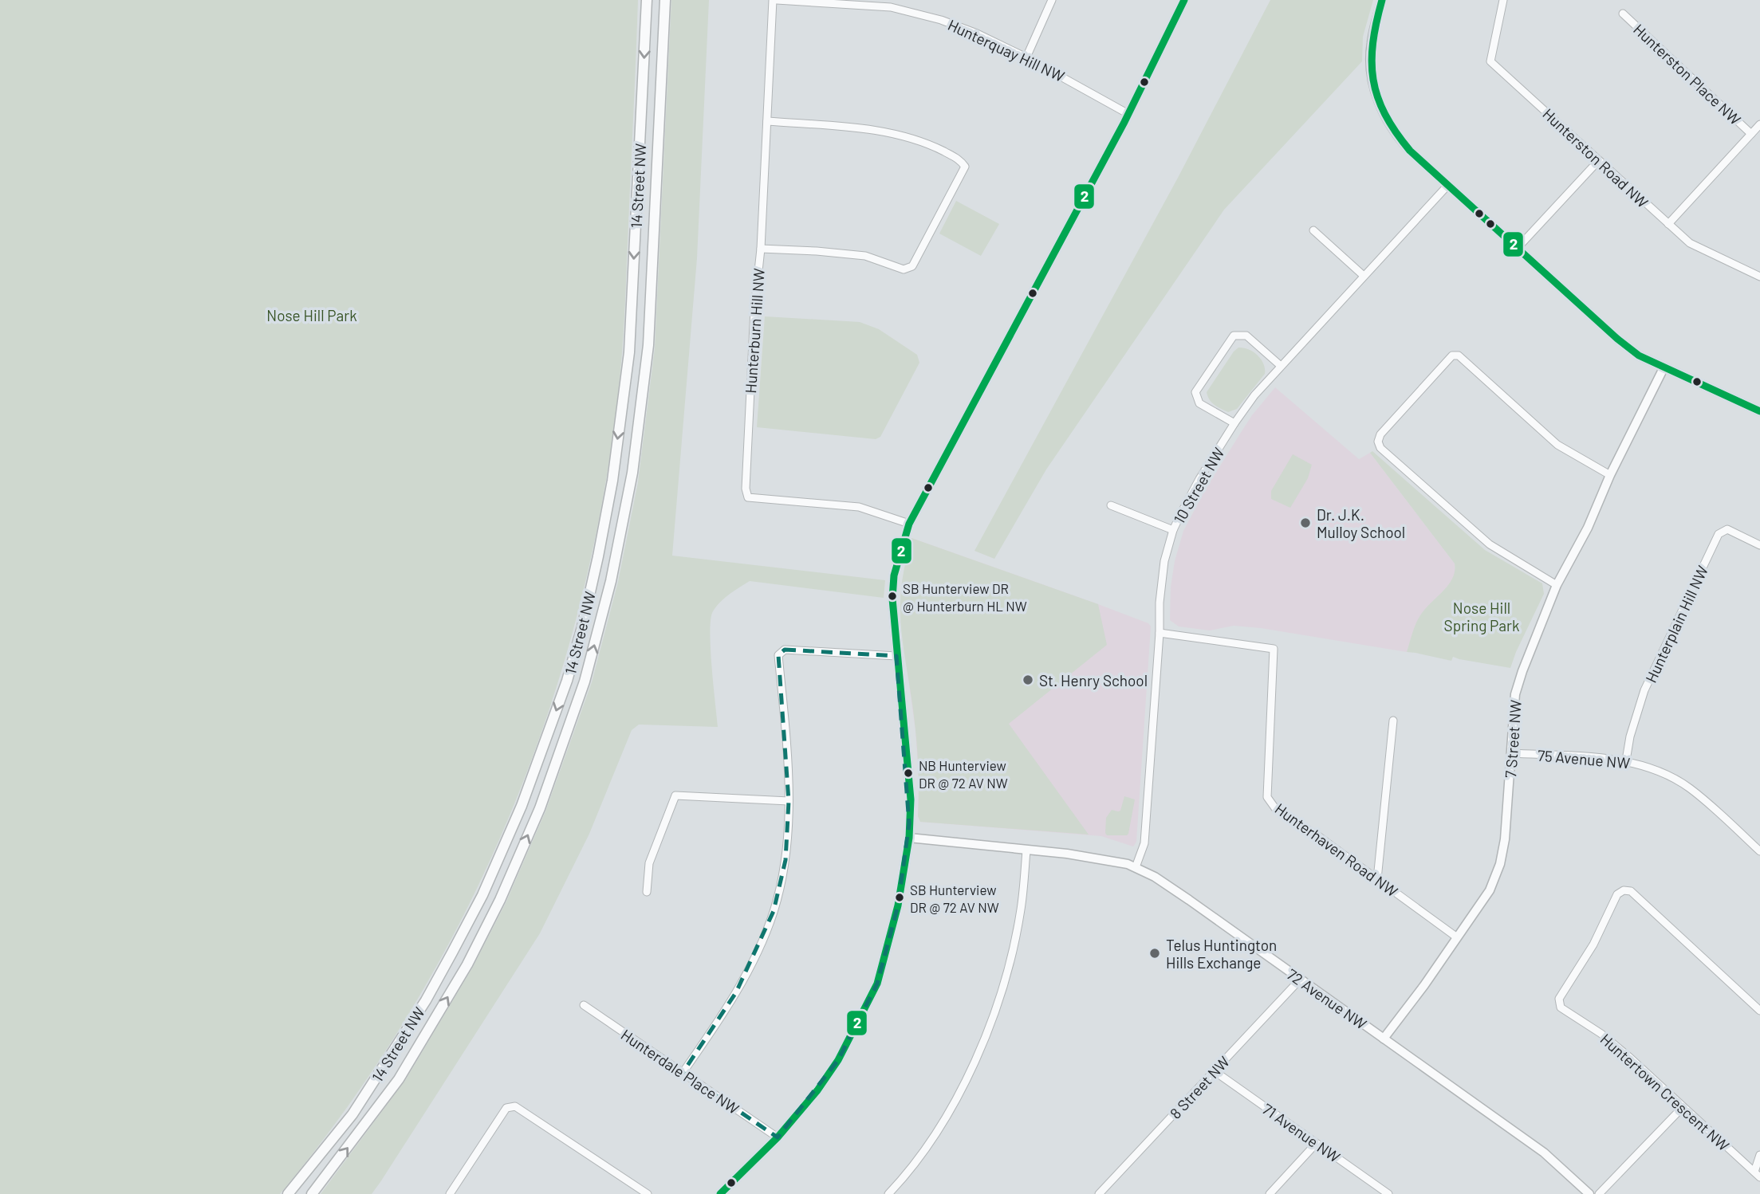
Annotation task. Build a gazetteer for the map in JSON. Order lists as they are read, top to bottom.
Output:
{
  "streets": {
    "main road": ["14 Street NW"],
    "street": [
      "Hunterquay Hill NW",
      "Hunterston Place NW",
      "Hunterston Road NW",
      "Hunterburn Hill NW",
      "10 Street NW",
      "Hunterplain Hill NW",
      "7 Street NW",
      "75 Avenue NW",
      "Hunterhaven Road NW",
      "72 Avenue NW",
      "Hunterdale Place NW",
      "8 Street NW",
      "Huntertown Crescent NW",
      "71 Avenue NW"
    ]
  },
  "crossings": [
    ["Hunterquay Hill NW", "Hunterburn Hill NW"],
    ["10 Street NW", "Hunterhaven Road NW"],
    ["10 Street NW", "72 Avenue NW"],
    ["Hunterplain Hill NW", "75 Avenue NW"],
    ["7 Street NW", "75 Avenue NW"],
    ["7 Street NW", "Hunterhaven Road NW"],
    ["7 Street NW", "72 Avenue NW"],
    ["72 Avenue NW", "8 Street NW"],
    ["8 Street NW", "71 Avenue NW"]
  ],
  "parks": ["Nose Hill Park", "Nose Hill Spring Park"],
  "places": [
    "Dr. J.K. Mulloy School",
    "SB Hunterview DR @ Hunterburn HL NW",
    "St. Henry School",
    "NB Hunterview DR @ 72 AV NW",
    "SB Hunterview DR @ 72 AV NW",
    "Telus Huntington Hills Exchange"
  ],
  "lines": ["transit line 2"]
}
